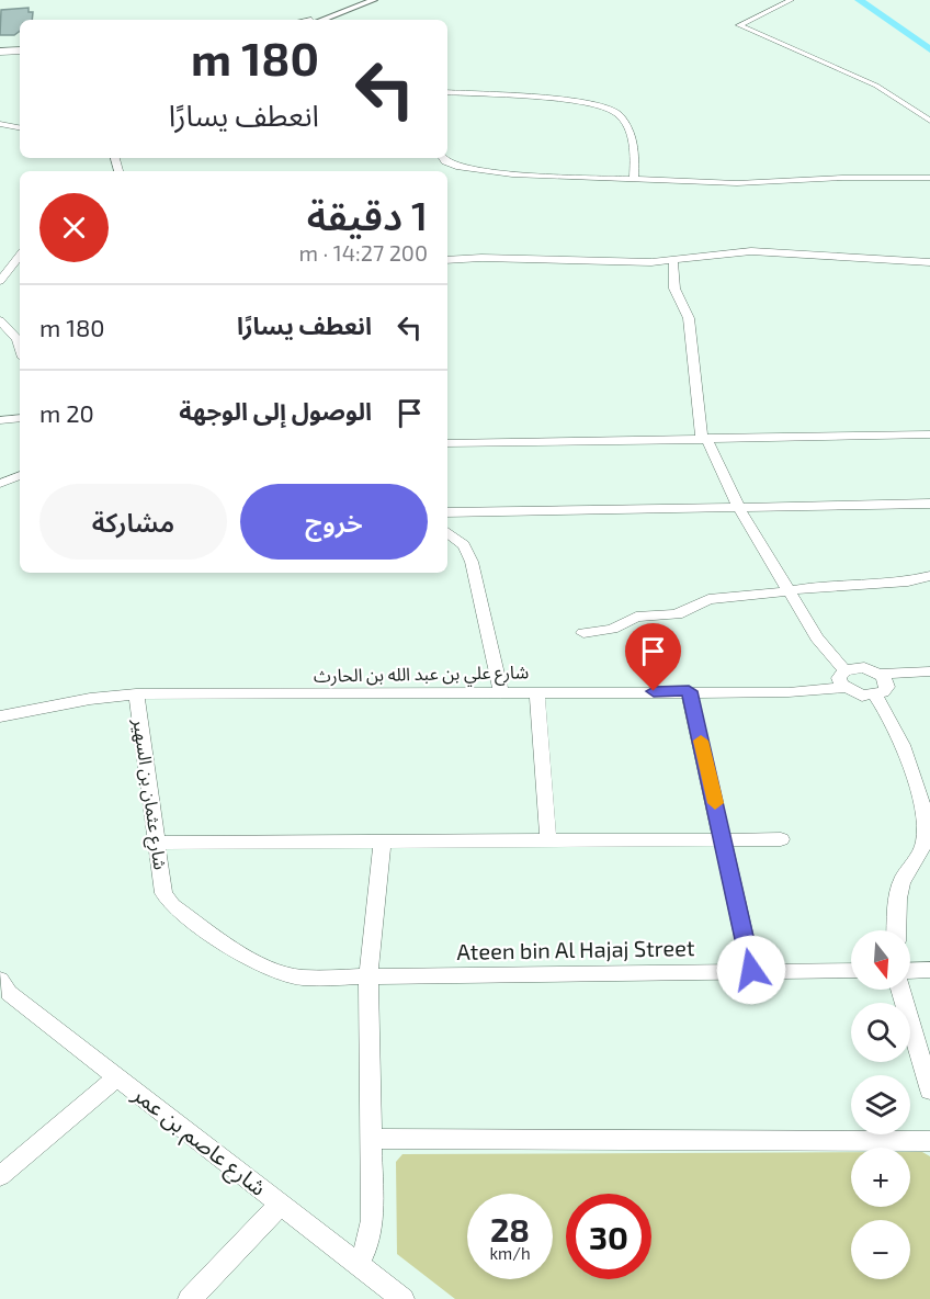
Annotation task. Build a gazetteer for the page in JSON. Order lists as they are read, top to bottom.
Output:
{
  "streets": {
    "street": [
      "شارع علي بن عبد الله بن الحارث",
      "شارع عثمان بن السهير",
      "Ateen bin Al Hajaj Street",
      "شارع عاصم بن عمر"
    ]
  },
  "crossings": [
    ["شارع علي بن عبد الله بن الحارث", "شارع عثمان بن السهير"],
    ["شارع عثمان بن السهير", "Ateen bin Al Hajaj Street"]
  ],
  "north": "bottom",
  "page": {
    "turn": ["180 m", "انعطف يسارًا"],
    "heading": ["1 دقيقة", "200 m · 14:27"],
    "list": [
      {
        "name": "انعطف يسارًا",
        "value": "180 m"
      },
      {
        "name": "الوصول إلى الوجهة",
        "value": "20 m"
      }
    ],
    "buttons": ["خروج", "مشاركة"],
    "map_buttons": ["+", "−"],
    "speed": "28 km/h",
    "limit": "30"
  }
}
